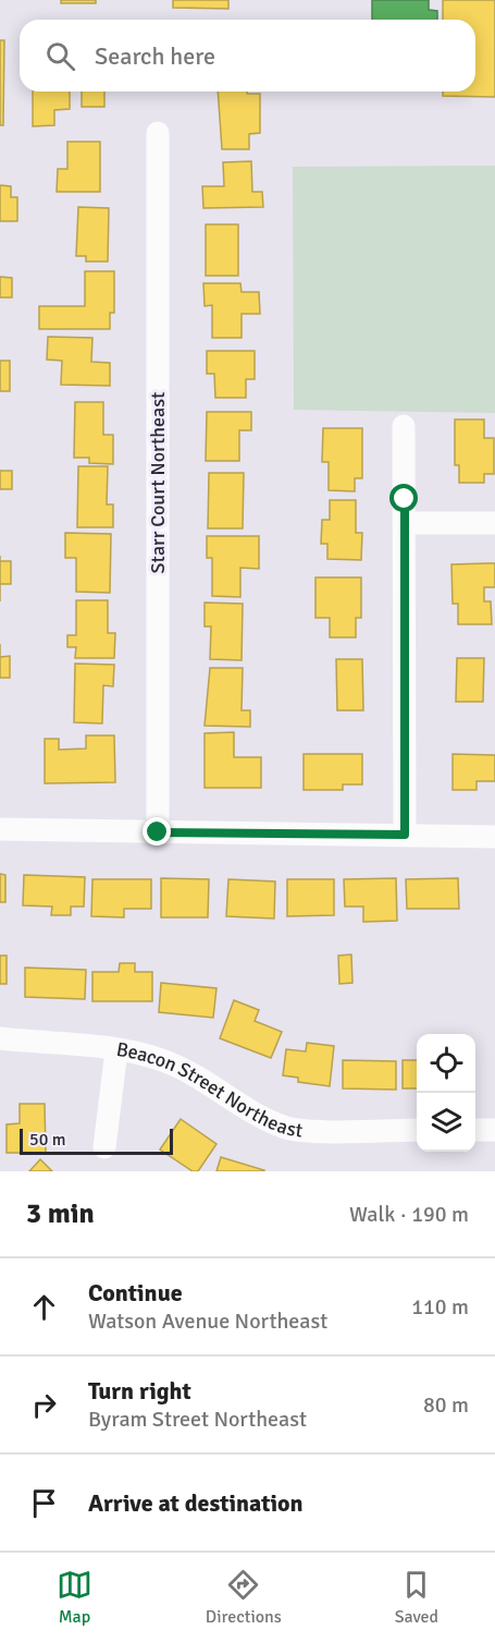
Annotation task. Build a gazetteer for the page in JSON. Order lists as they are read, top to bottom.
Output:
{
  "streets": {
    "street": ["Starr Court Northeast", "Beacon Street Northeast"]
  },
  "scale_bar": "50 m",
  "page": {
    "search": "Search here",
    "scale": "50 m",
    "heading": ["3 min", "Walk · 190 m"],
    "list": [
      ["Continue", "Watson Avenue Northeast", "110 m"],
      ["Turn right", "Byram Street Northeast", "80 m"],
      "Arrive at destination"
    ],
    "nav": ["Map", "Directions", "Saved"]
  }
}
